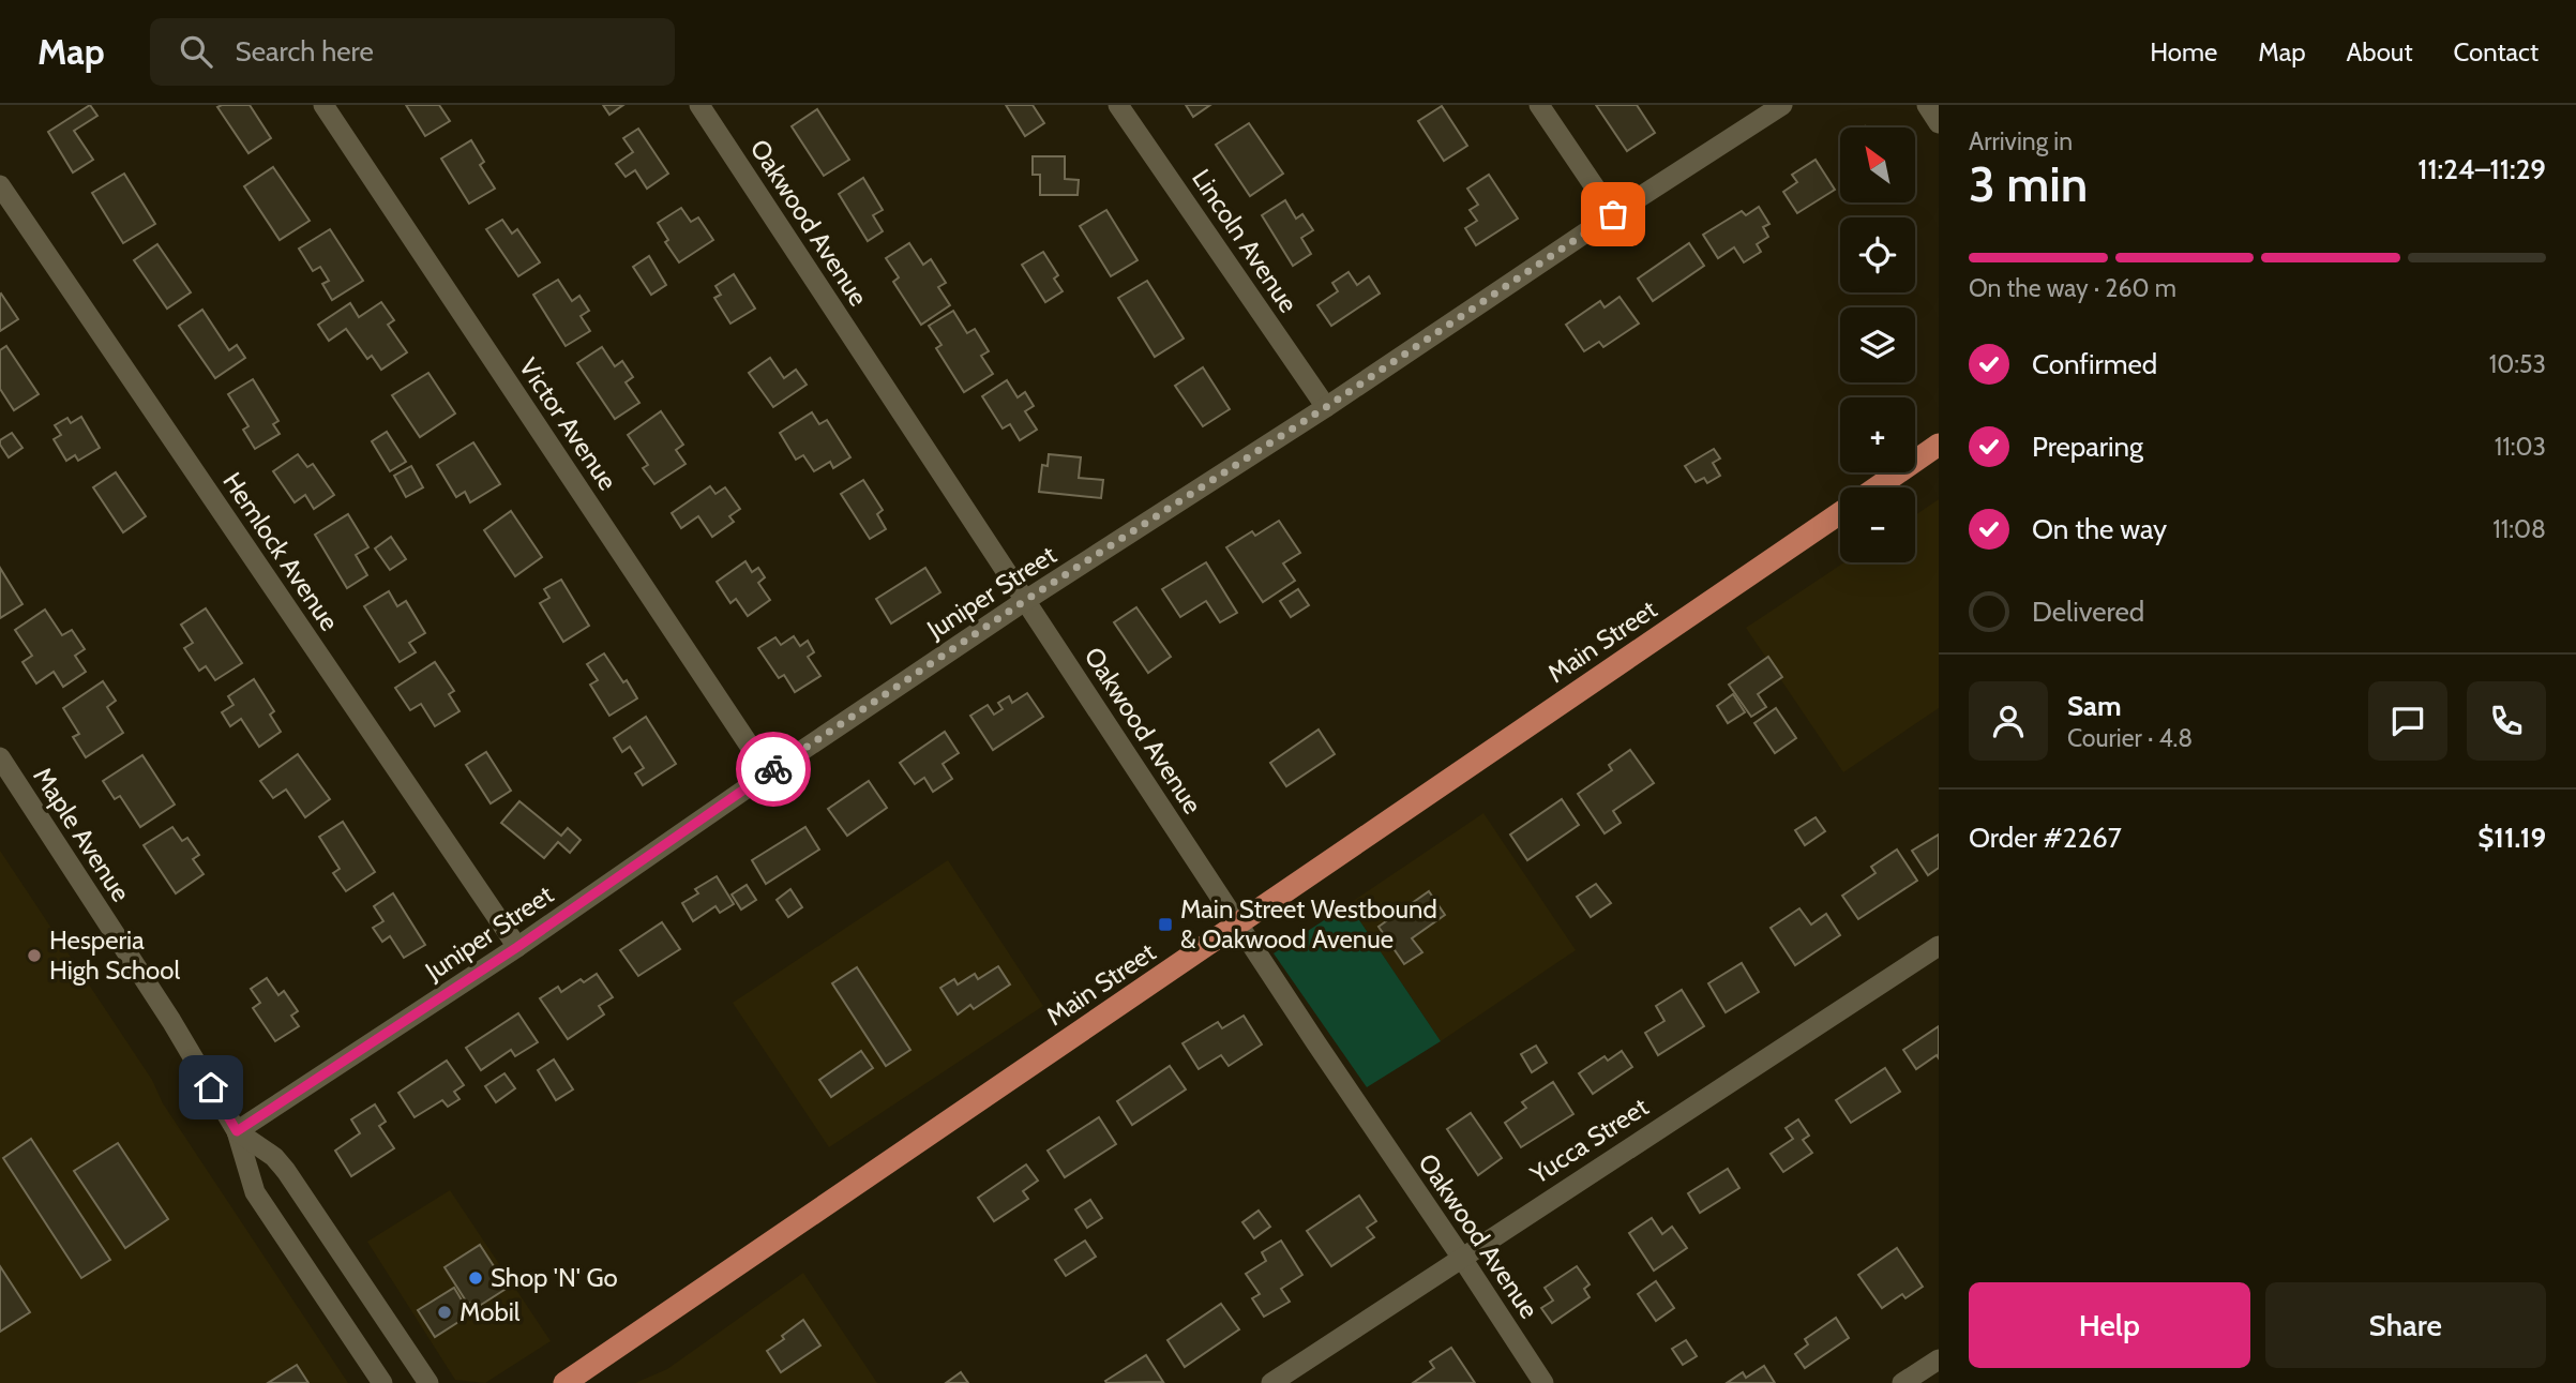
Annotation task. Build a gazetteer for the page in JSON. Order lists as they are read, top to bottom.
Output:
{
  "streets": {
    "main road": ["Main Street"],
    "street": [
      "Oakwood Avenue",
      "Lincoln Avenue",
      "Victor Avenue",
      "Hemlock Avenue",
      "Juniper Street",
      "Maple Avenue",
      "Yucca Street"
    ]
  },
  "crossings": [
    ["Oakwood Avenue", "Juniper Street"],
    ["Oakwood Avenue", "Main Street"],
    ["Oakwood Avenue", "Yucca Street"],
    ["Lincoln Avenue", "Juniper Street"],
    ["Victor Avenue", "Juniper Street"],
    ["Hemlock Avenue", "Juniper Street"],
    ["Juniper Street", "Maple Avenue"]
  ],
  "places": {
    "transit": ["Main Street Westbound & Oakwood Avenue"],
    "other": ["Hesperia High School", "Shop 'N' Go", "Mobil"]
  },
  "north": "top left",
  "page": {
    "header": "Map",
    "search": "Search here",
    "nav": [
      "Home",
      "Map",
      "About",
      "Contact"
    ],
    "heading": ["3 min", "Arriving in", "11:24–11:29"],
    "panel": [
      "Sam",
      "Courier · 4.8",
      "Order #2267",
      "$11.19"
    ],
    "map_buttons": ["+", "−"],
    "bar": "On the way · 260 m",
    "list": [
      ["Confirmed", "10:53"],
      ["Preparing", "11:03"],
      ["On the way", "11:08"],
      "Delivered"
    ],
    "buttons": ["Help", "Share"]
  }
}
